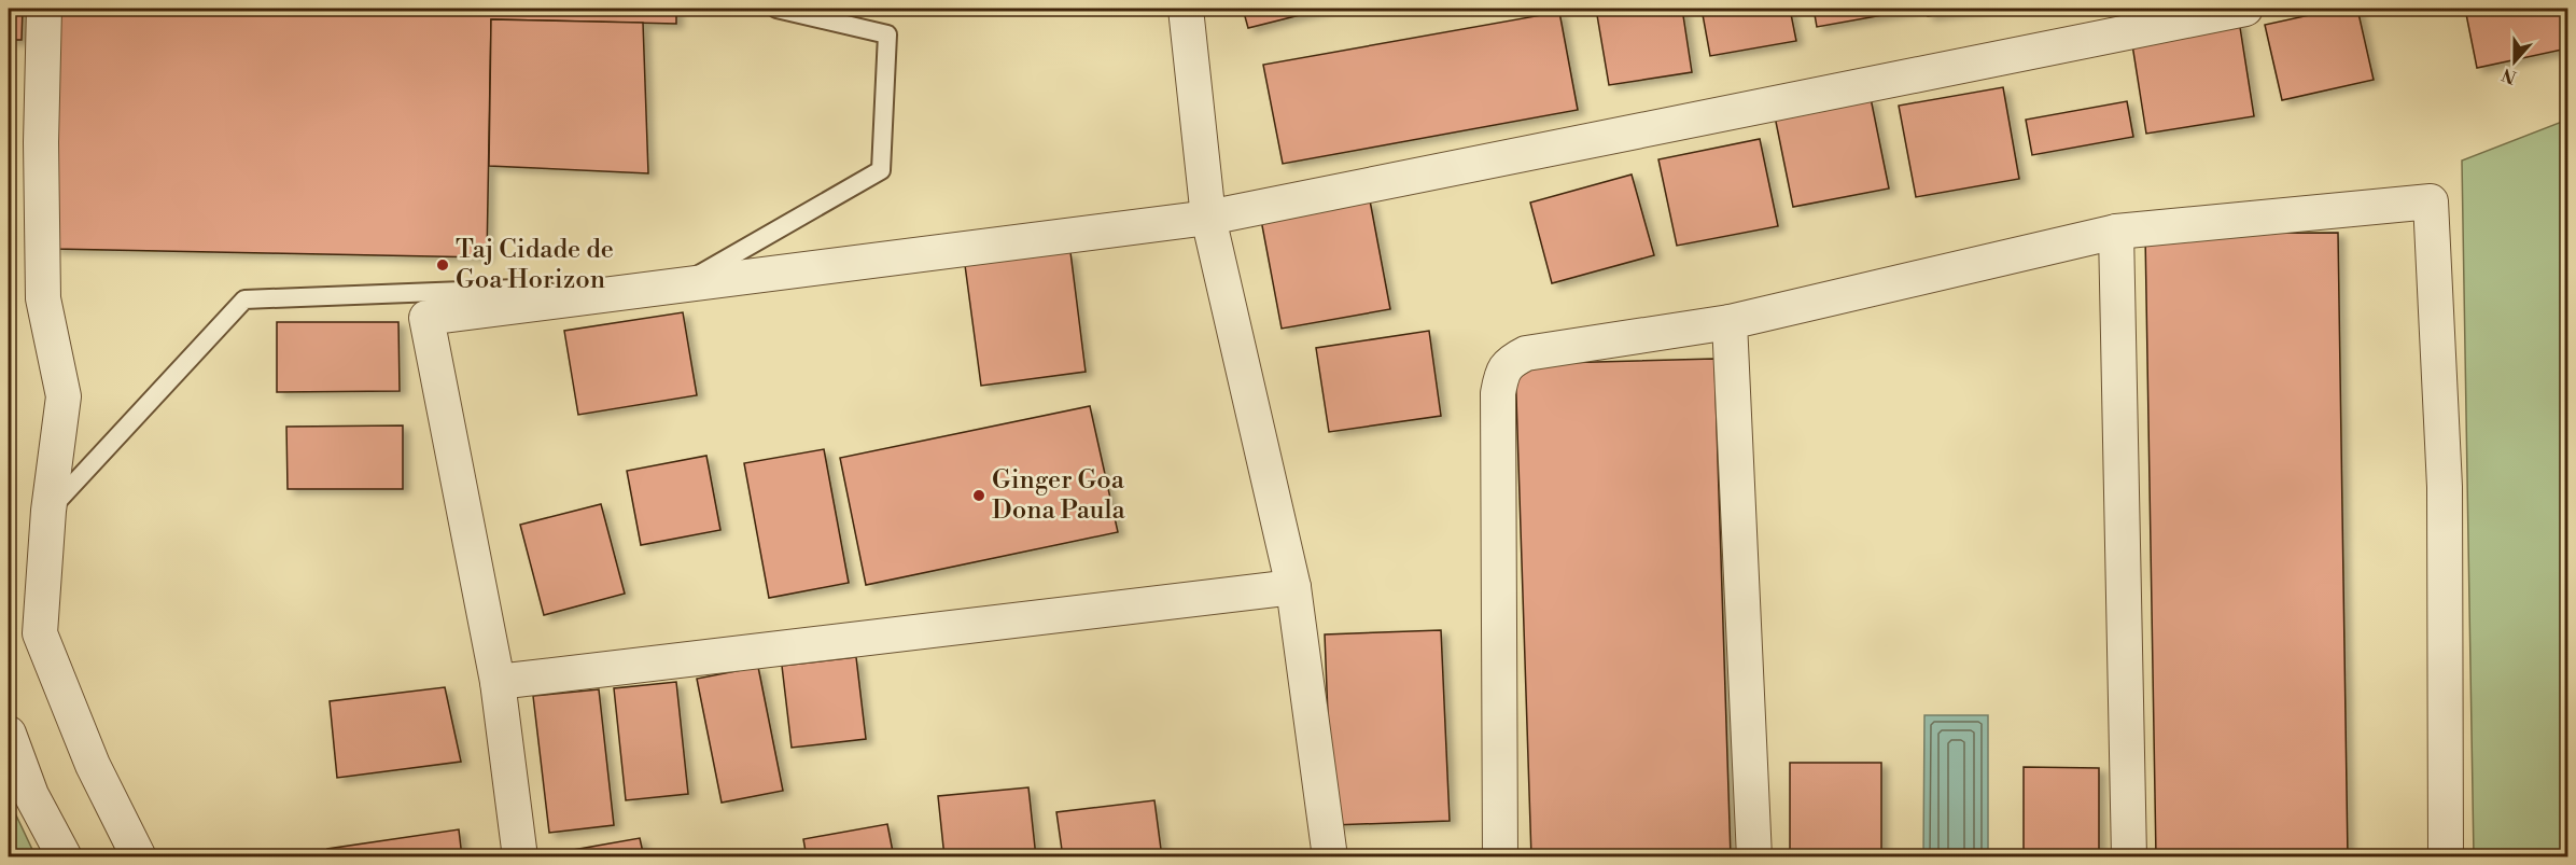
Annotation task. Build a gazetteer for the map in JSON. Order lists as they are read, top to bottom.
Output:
{
  "places": ["Taj Cidade de Goa Horizon", "Ginger Goa Dona Paula"],
  "north": "bottom"
}
